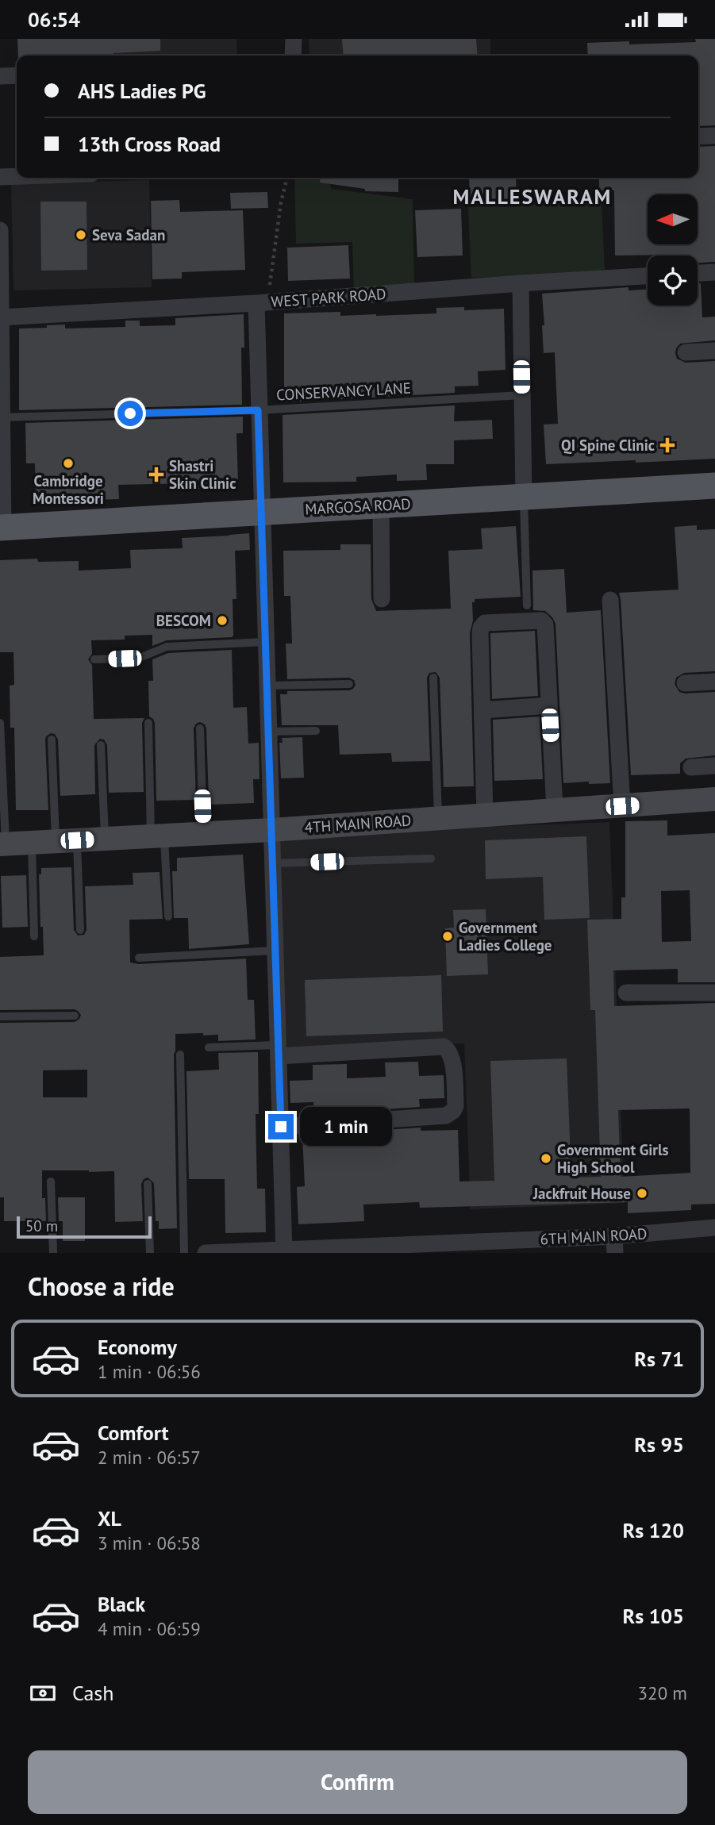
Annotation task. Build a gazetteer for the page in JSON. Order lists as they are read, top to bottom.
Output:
{
  "streets": {
    "main road": ["MARGOSA ROAD"],
    "street": ["WEST PARK ROAD", "4TH MAIN ROAD", "6TH MAIN ROAD"],
    "lane": ["CONSERVANCY LANE"]
  },
  "districts": ["MALLESWARAM"],
  "places": {
    "other": [
      "Seva Sadan",
      "Cambridge Montessori",
      "BESCOM",
      "Government Ladies College",
      "Government Girls High School",
      "Jackfruit House"
    ],
    "health": ["QI Spine Clinic", "Shastri Skin Clinic"]
  },
  "scale_bar": "50 m",
  "north": "left",
  "page": {
    "status": "06:54",
    "banner": ["AHS Ladies PG", "13th Cross Road"],
    "bubble": "1 min",
    "scale": "50 m",
    "heading": "Choose a ride",
    "list": [
      {
        "name": "Economy",
        "note": "1 min · 06:56",
        "value": "Rs 71"
      },
      {
        "name": "Comfort",
        "note": "2 min · 06:57",
        "value": "Rs 95"
      },
      {
        "name": "XL",
        "note": "3 min · 06:58",
        "value": "Rs 120"
      },
      {
        "name": "Black",
        "note": "4 min · 06:59",
        "value": "Rs 105"
      }
    ],
    "pay": ["Cash", "320 m"],
    "buttons": "Confirm"
  }
}
